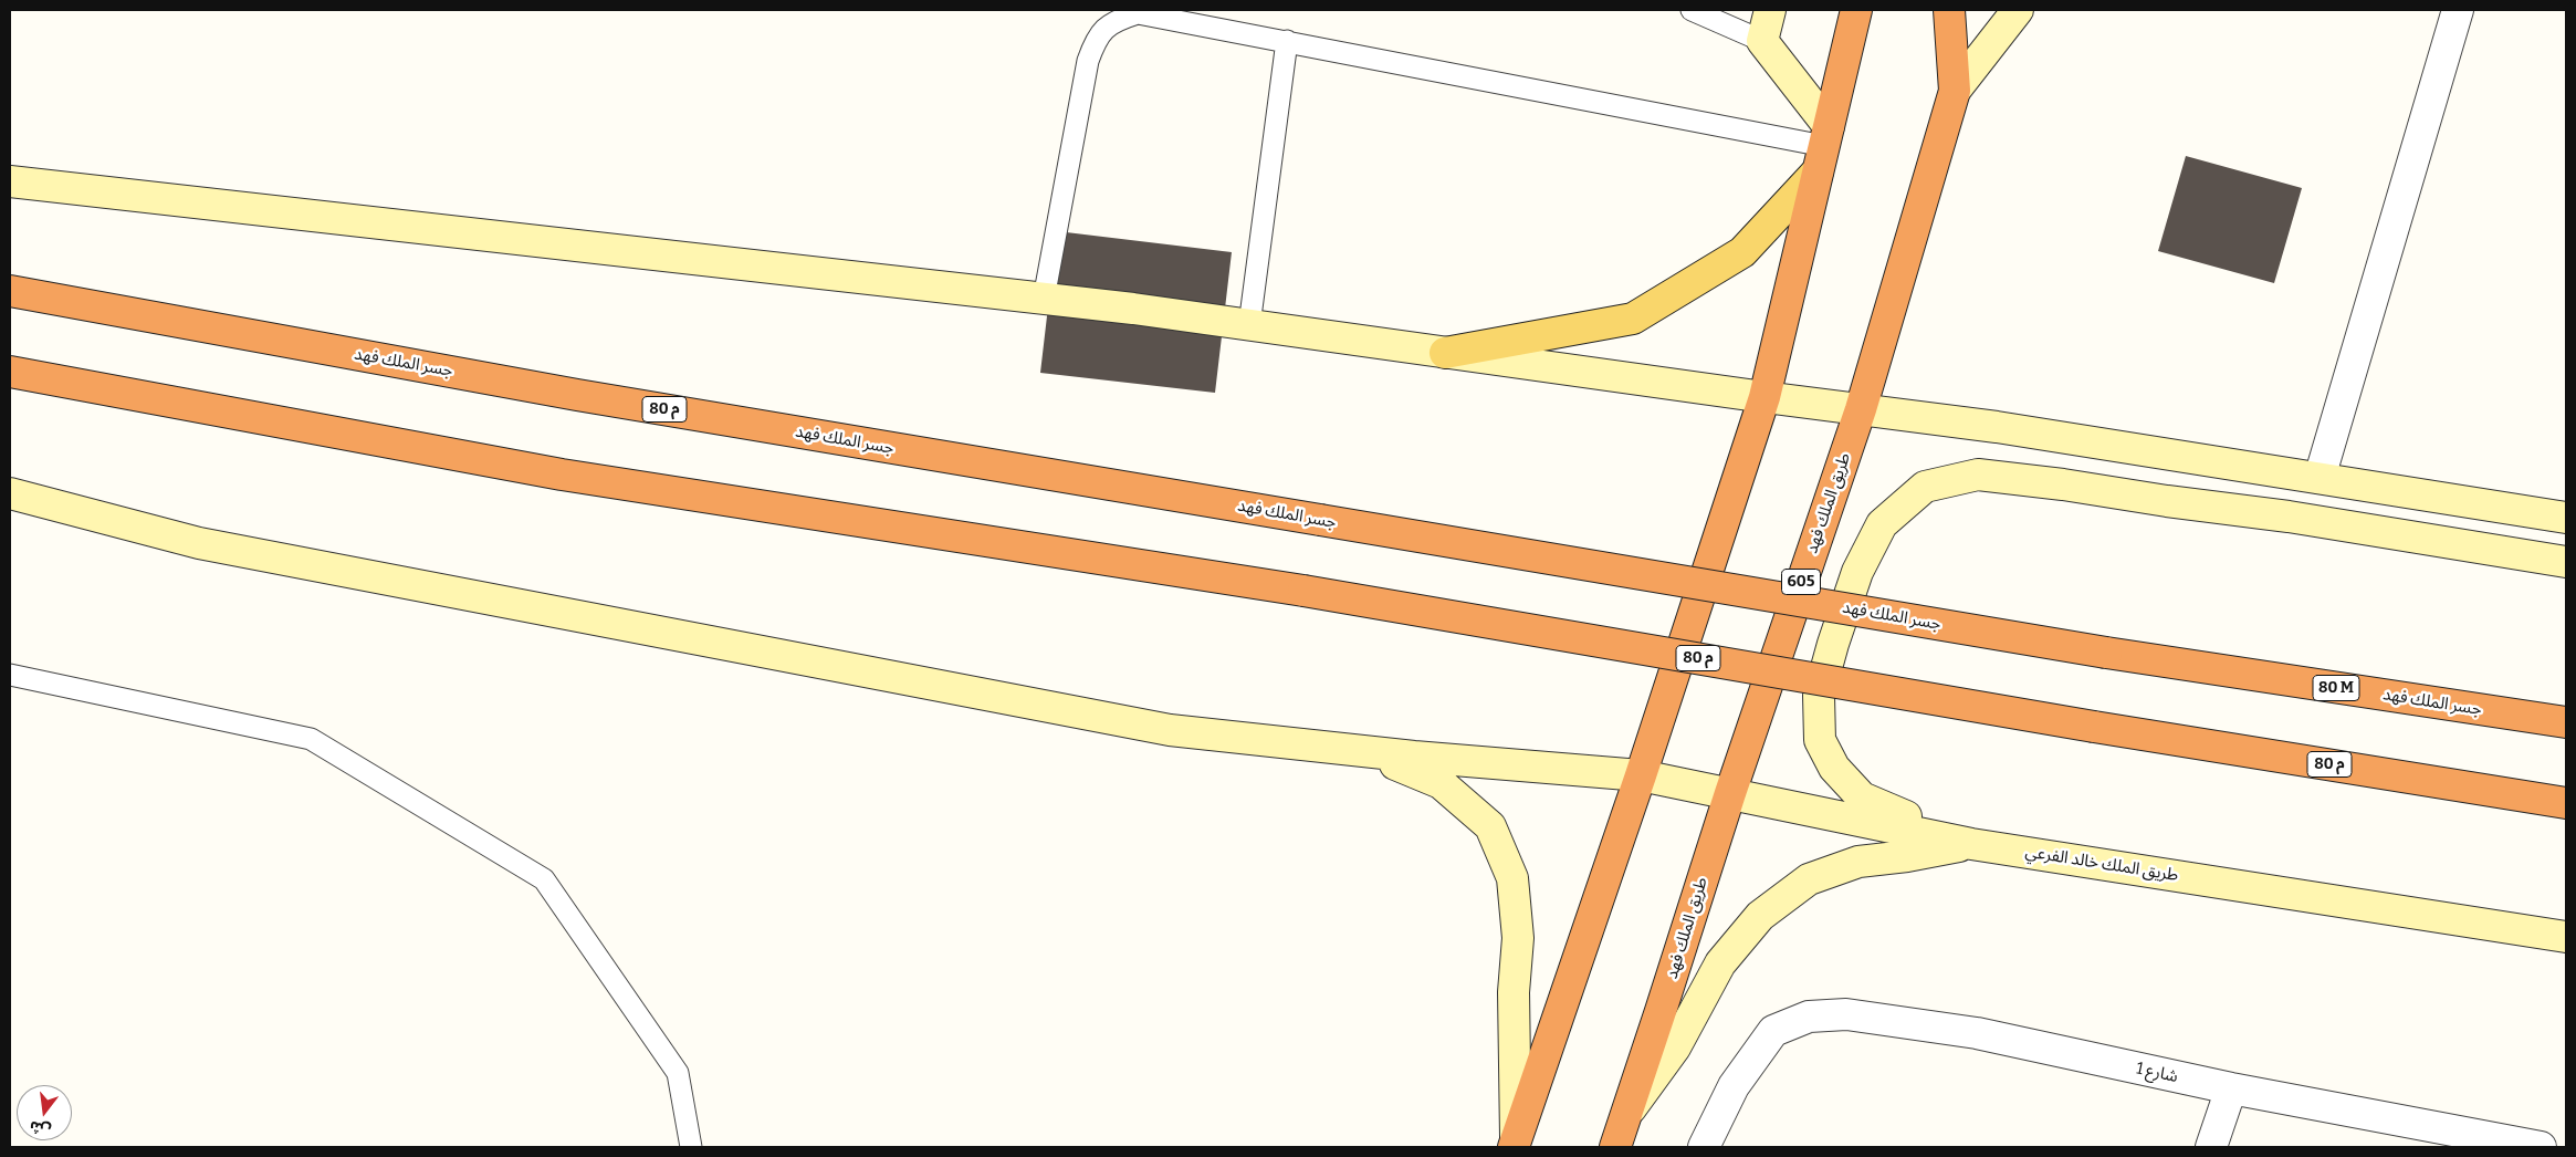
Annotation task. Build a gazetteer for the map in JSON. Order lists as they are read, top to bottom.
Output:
{
  "streets": {
    "highway": [
      "جسر الملك فهد",
      "م 80",
      "طريق الملك فهد",
      "605",
      "80 M"
    ],
    "main road": ["طريق الملك خالد الفرعي"],
    "street": ["شارع 1"]
  },
  "crossings": [
    ["طريق الملك فهد", "طريق الملك خالد الفرعي"]
  ],
  "north": "bottom"
}
